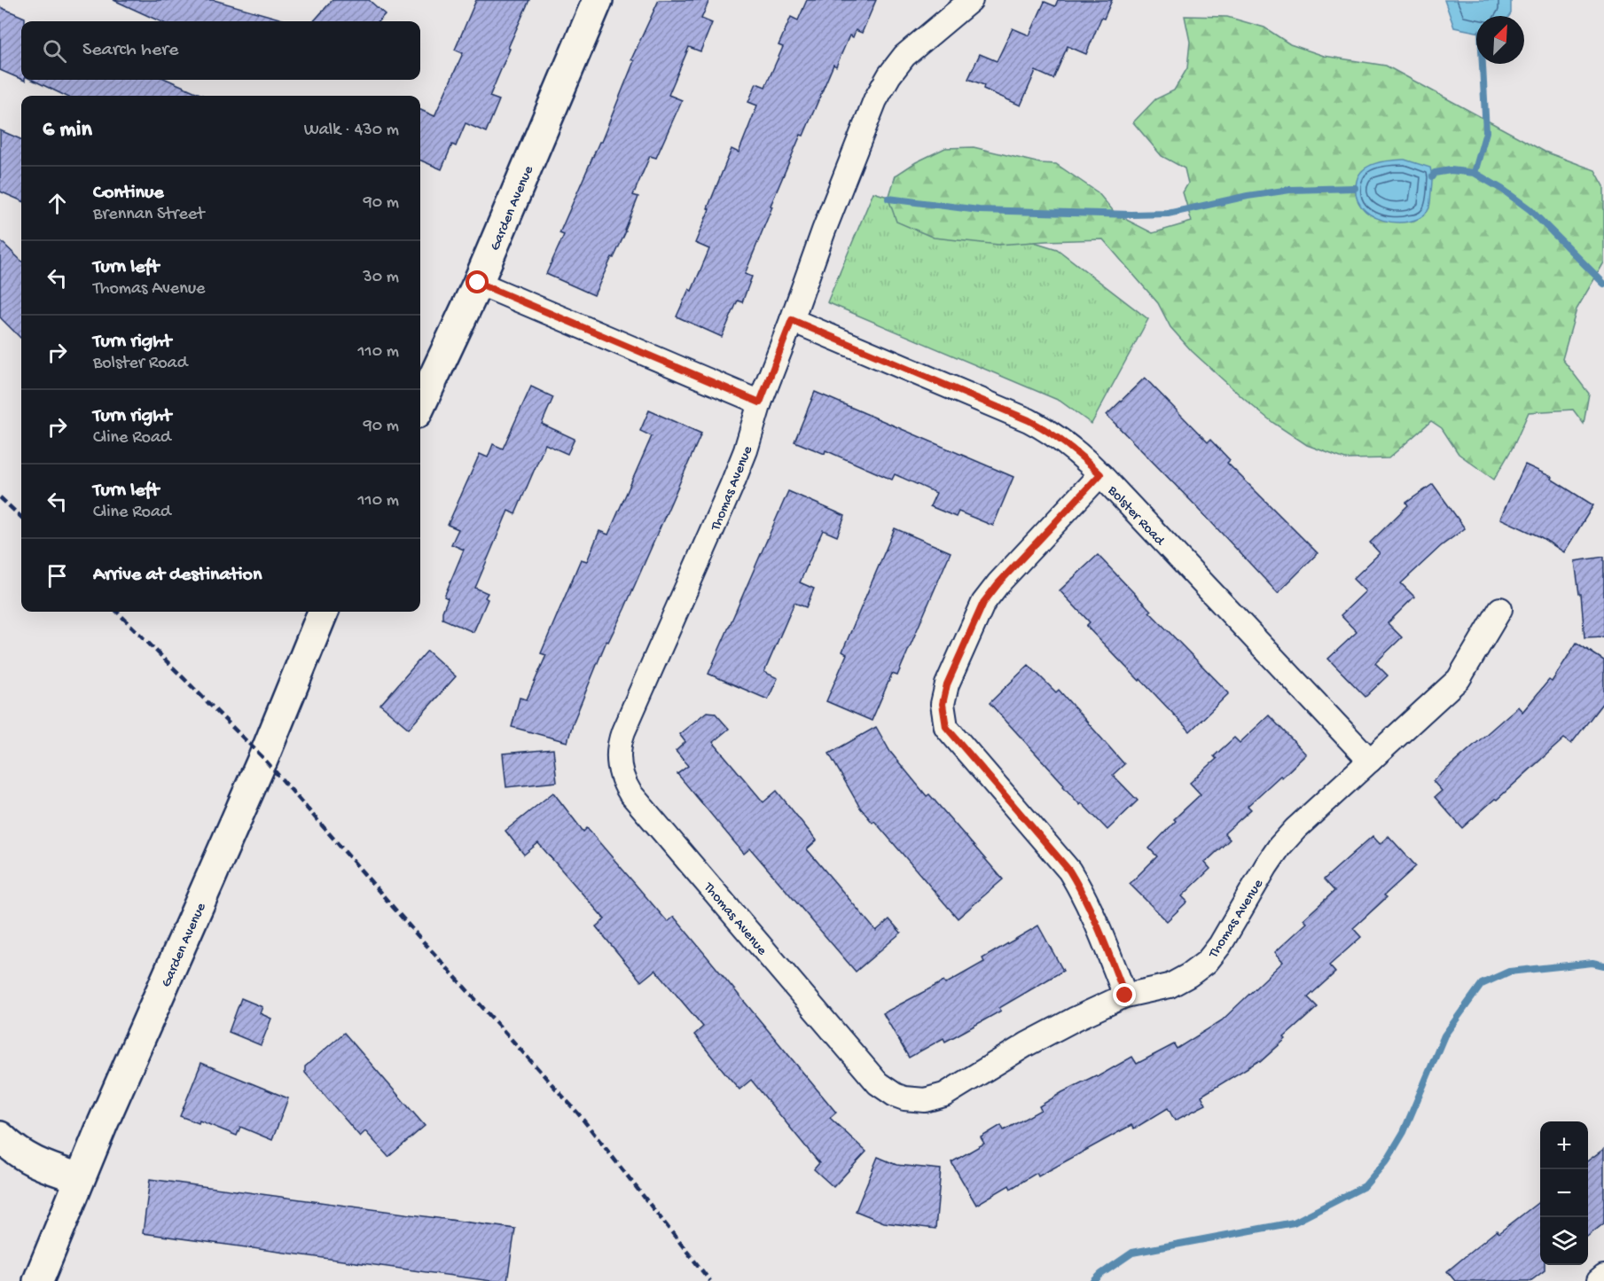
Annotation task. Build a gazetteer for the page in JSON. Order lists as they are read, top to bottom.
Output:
{
  "streets": {
    "street": ["Garden Avenue", "Thomas Avenue", "Bolster Road"]
  },
  "crossings": [
    ["Thomas Avenue", "Bolster Road"]
  ],
  "north": "top right",
  "page": {
    "search": "Search here",
    "heading": ["6 min", "Walk · 430 m"],
    "list": [
      ["Continue", "Brennan Street", "90 m"],
      ["Turn left", "Thomas Avenue", "30 m"],
      ["Turn right", "Bolster Road", "110 m"],
      ["Turn right", "Cline Road", "90 m"],
      ["Turn left", "Cline Road", "110 m"],
      "Arrive at destination"
    ],
    "map_buttons": ["+", "−"]
  }
}
